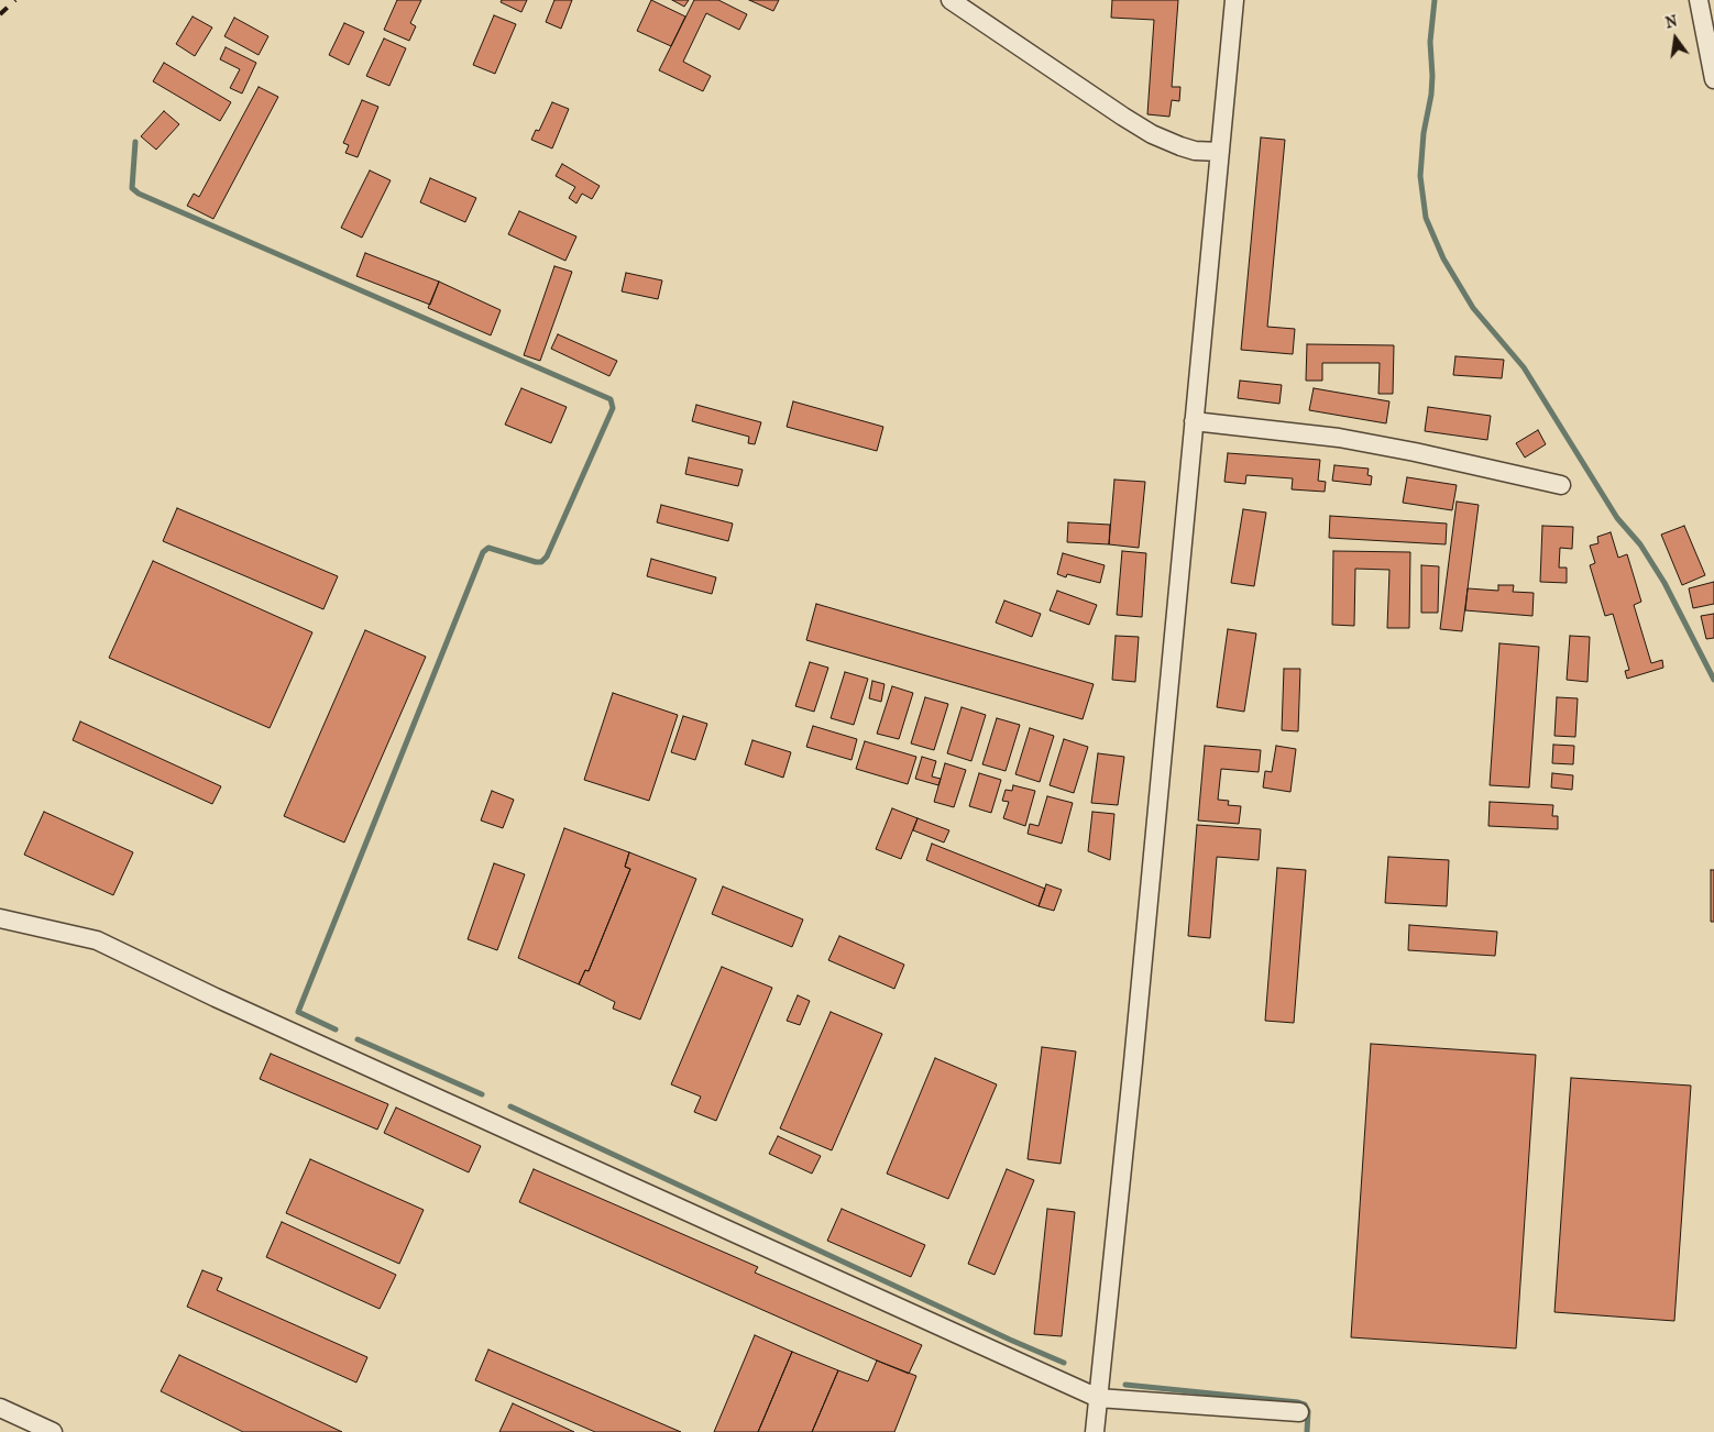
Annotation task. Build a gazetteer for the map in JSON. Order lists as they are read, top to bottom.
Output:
{
  "north": "top"
}
